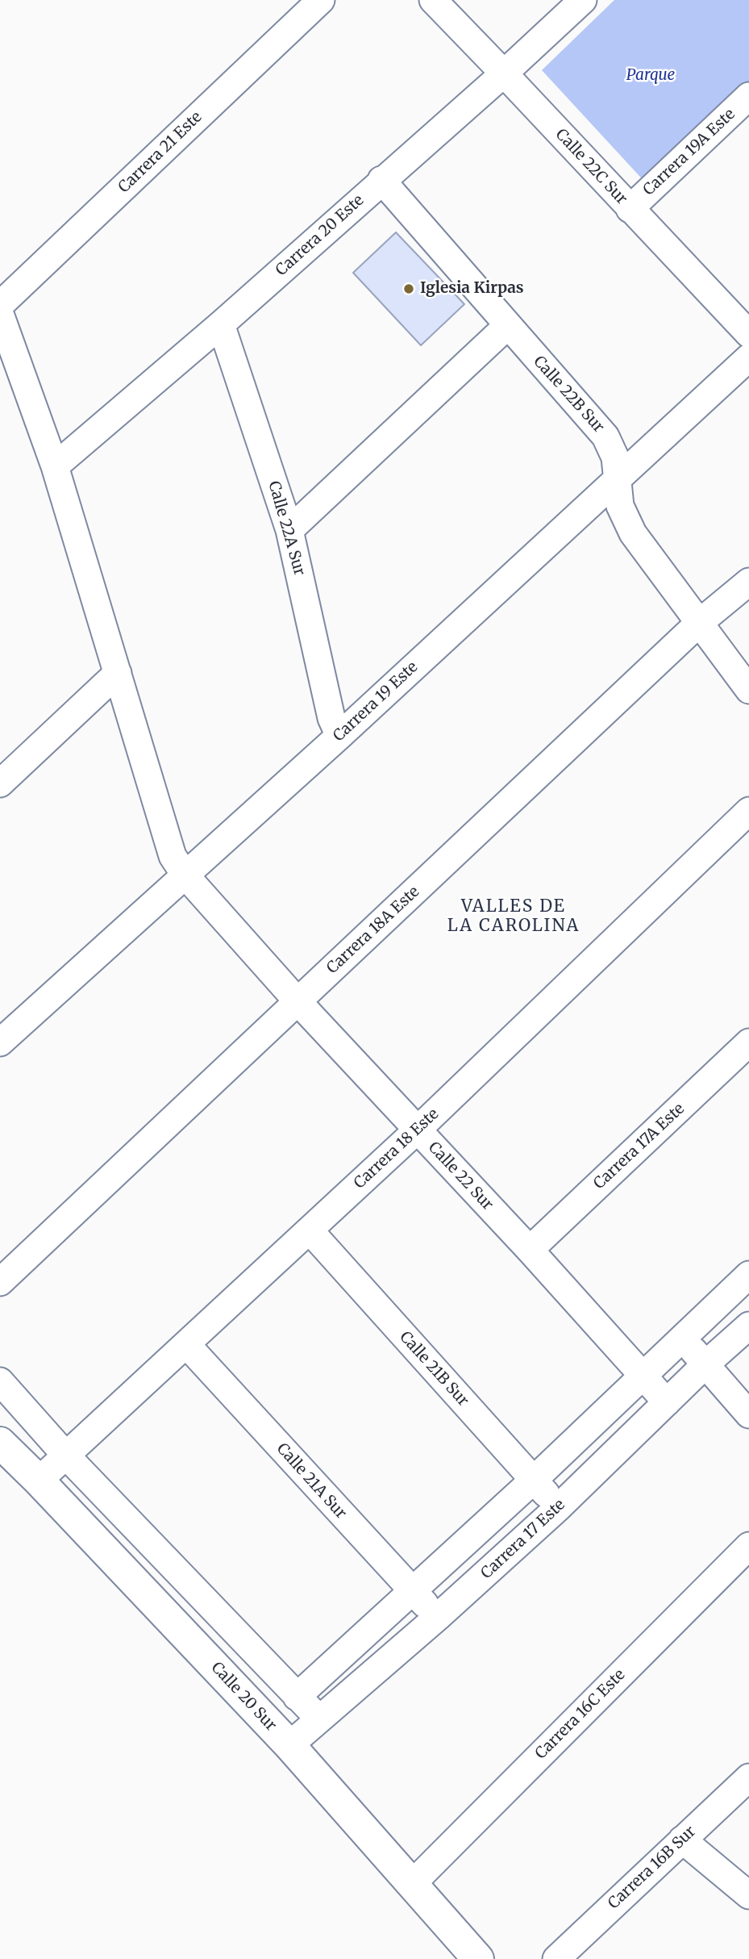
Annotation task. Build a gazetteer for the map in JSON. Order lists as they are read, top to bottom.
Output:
{
  "streets": {
    "street": [
      "Carrera 21 Este",
      "Carrera 19A Este",
      "Calle 22C Sur",
      "Carrera 20 Este",
      "Calle 22B Sur",
      "Calle 22A Sur",
      "Carrera 19 Este",
      "Carrera 18A Este",
      "Carrera 17A Este",
      "Carrera 18 Este",
      "Calle 22 Sur",
      "Calle 21B Sur",
      "Calle 21A Sur",
      "Carrera 17 Este",
      "Calle 20 Sur",
      "Carrera 16C Este",
      "Carrera 16B Sur"
    ]
  },
  "crossings": [
    ["Carrera 19A Este", "Calle 22C Sur"],
    ["Calle 22C Sur", "Carrera 20 Este"],
    ["Carrera 20 Este", "Calle 22B Sur"],
    ["Carrera 20 Este", "Calle 22A Sur"],
    ["Carrera 20 Este", "Calle 22 Sur"],
    ["Calle 22B Sur", "Carrera 19 Este"],
    ["Calle 22B Sur", "Carrera 18A Este"],
    ["Calle 22A Sur", "Carrera 19 Este"],
    ["Carrera 19 Este", "Calle 22 Sur"],
    ["Carrera 18A Este", "Calle 22 Sur"],
    ["Carrera 17A Este", "Calle 22 Sur"],
    ["Carrera 18 Este", "Calle 22 Sur"],
    ["Carrera 18 Este", "Calle 21B Sur"],
    ["Carrera 18 Este", "Calle 21A Sur"],
    ["Carrera 18 Este", "Calle 20 Sur"],
    ["Calle 22 Sur", "Carrera 17 Este"],
    ["Calle 21B Sur", "Carrera 17 Este"],
    ["Calle 21A Sur", "Carrera 17 Este"],
    ["Carrera 17 Este", "Calle 20 Sur"],
    ["Calle 20 Sur", "Carrera 16C Este"]
  ],
  "districts": ["VALLES DE LA CAROLINA"],
  "parks": ["Parque"],
  "places": ["Iglesia Kirpas"]
}
